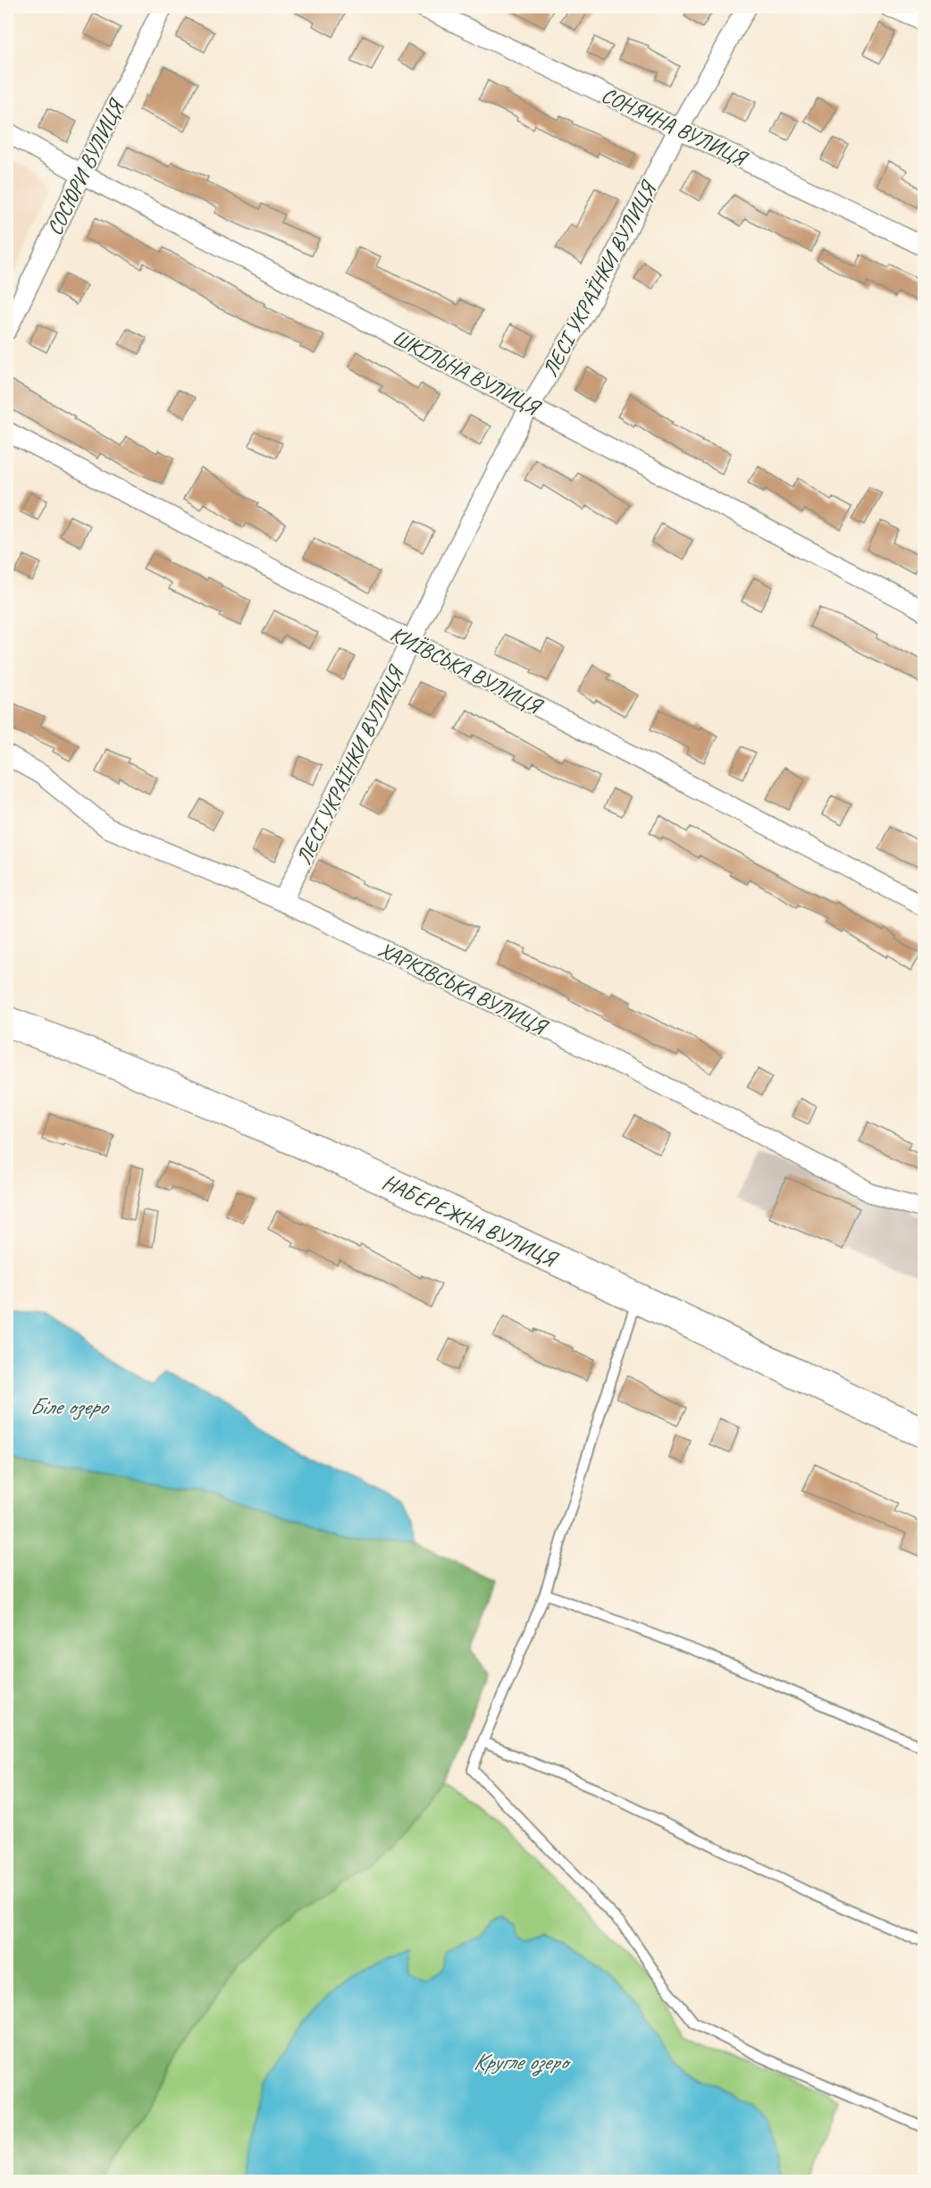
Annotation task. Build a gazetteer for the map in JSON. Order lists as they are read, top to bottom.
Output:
{
  "streets": {
    "main road": ["НАБЕРЕЖНА ВУЛИЦЯ"],
    "street": [
      "СОНЯЧНА ВУЛИЦЯ",
      "СОСЮРИ ВУЛИЦЯ",
      "ЛЕСІ УКРАЇНКИ ВУЛИЦЯ",
      "ШКІЛЬНА ВУЛИЦЯ",
      "КИЇВСЬКА ВУЛИЦЯ",
      "ХАРКІВСЬКА ВУЛИЦЯ"
    ]
  },
  "crossings": [
    ["СОНЯЧНА ВУЛИЦЯ", "ЛЕСІ УКРАЇНКИ ВУЛИЦЯ"],
    ["СОСЮРИ ВУЛИЦЯ", "ШКІЛЬНА ВУЛИЦЯ"],
    ["ЛЕСІ УКРАЇНКИ ВУЛИЦЯ", "ШКІЛЬНА ВУЛИЦЯ"],
    ["ЛЕСІ УКРАЇНКИ ВУЛИЦЯ", "КИЇВСЬКА ВУЛИЦЯ"],
    ["ЛЕСІ УКРАЇНКИ ВУЛИЦЯ", "ХАРКІВСЬКА ВУЛИЦЯ"]
  ],
  "water": ["Біле озеро", "Кругле озеро"]
}
